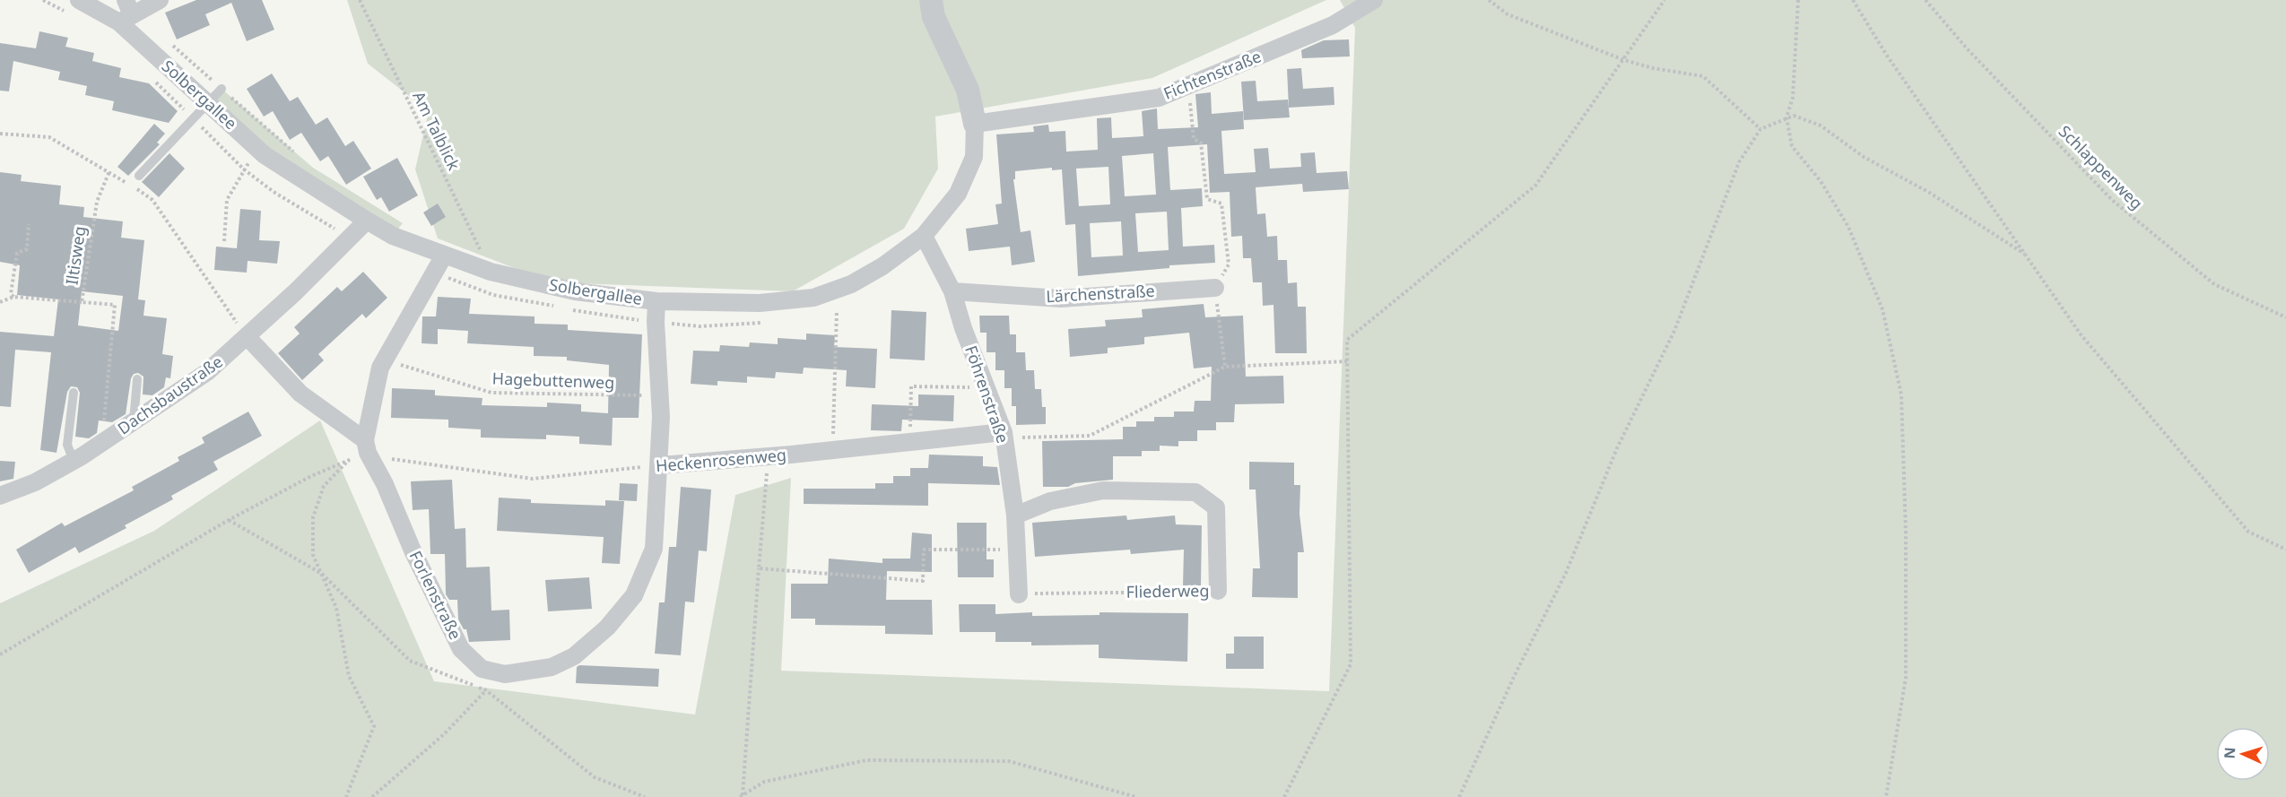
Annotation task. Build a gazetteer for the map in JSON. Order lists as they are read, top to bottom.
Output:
{
  "streets": {
    "street": [
      "Fichtenstraße",
      "Solbergallee",
      "Lärchenstraße",
      "Föhrenstraße",
      "Dachsbaustraße",
      "Heckenrosenweg",
      "Fliederweg",
      "Forlenstraße"
    ],
    "path": [
      "Am Talblick",
      "Schlappenweg",
      "Iltisweg",
      "Hagebuttenweg"
    ]
  },
  "crossings": [
    ["Fichtenstraße", "Solbergallee"],
    ["Solbergallee", "Am Talblick"],
    ["Solbergallee", "Föhrenstraße"],
    ["Solbergallee", "Dachsbaustraße"],
    ["Solbergallee", "Forlenstraße"],
    ["Iltisweg", "Dachsbaustraße"],
    ["Lärchenstraße", "Föhrenstraße"],
    ["Hagebuttenweg", "Forlenstraße"],
    ["Föhrenstraße", "Heckenrosenweg"],
    ["Föhrenstraße", "Fliederweg"],
    ["Heckenrosenweg", "Forlenstraße"]
  ],
  "north": "left"
}
